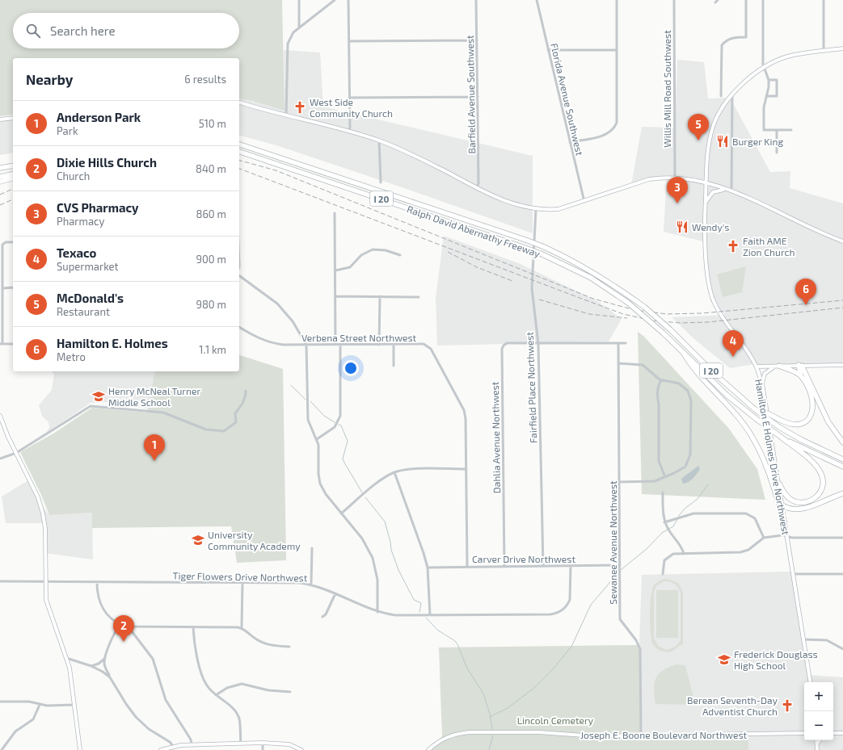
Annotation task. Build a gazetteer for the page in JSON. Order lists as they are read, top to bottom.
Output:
{
  "streets": {
    "highway": ["I 20", "Ralph David Abernathy Freeway"],
    "main road": ["Hamilton E Holmes Drive Northwest", "Joseph E. Boone Boulevard Northwest"],
    "street": [
      "Willis Mill Road Southwest",
      "Barfield Avenue Southwest",
      "Florida Avenue Southwest",
      "Verbena Street Northwest",
      "Fairfield Place Northwest",
      "Dahlia Avenue Northwest",
      "Sewanee Avenue Northwest",
      "Carver Drive Northwest",
      "Tiger Flowers Drive Northwest"
    ]
  },
  "crossings": [
    ["I 20", "Ralph David Abernathy Freeway"],
    ["Verbena Street Northwest", "Carver Drive Northwest"],
    ["Fairfield Place Northwest", "Dahlia Avenue Northwest"],
    ["Fairfield Place Northwest", "Carver Drive Northwest"],
    ["Dahlia Avenue Northwest", "Carver Drive Northwest"],
    ["Sewanee Avenue Northwest", "Carver Drive Northwest"],
    ["Sewanee Avenue Northwest", "Joseph E. Boone Boulevard Northwest"],
    ["Carver Drive Northwest", "Tiger Flowers Drive Northwest"]
  ],
  "parks": ["Lincoln Cemetery"],
  "places": {
    "church": ["West Side Community Church", "Faith AME Zion Church", "Berean Seventh-Day Adventist Church"],
    "restaurant": ["Burger King", "Wendy's"],
    "school or university": ["Henry McNeal Turner Middle School", "University Community Academy", "Frederick Douglass High School"]
  },
  "page": {
    "search": "Search here",
    "heading": ["Nearby", "6 results"],
    "list": [
      {
        "mark": "1",
        "name": "Anderson Park",
        "note": "Park",
        "value": "510 m"
      },
      {
        "mark": "2",
        "name": "Dixie Hills Church",
        "note": "Church",
        "value": "840 m"
      },
      {
        "mark": "3",
        "name": "CVS Pharmacy",
        "note": "Pharmacy",
        "value": "860 m"
      },
      {
        "mark": "4",
        "name": "Texaco",
        "note": "Supermarket",
        "value": "900 m"
      },
      {
        "mark": "5",
        "name": "McDonald's",
        "note": "Restaurant",
        "value": "980 m"
      },
      {
        "mark": "6",
        "name": "Hamilton E. Holmes",
        "note": "Metro",
        "value": "1.1 km"
      }
    ],
    "pins": [
      "5",
      "3",
      "6",
      "4",
      "1",
      "2"
    ],
    "map_buttons": ["+", "−"]
  }
}
